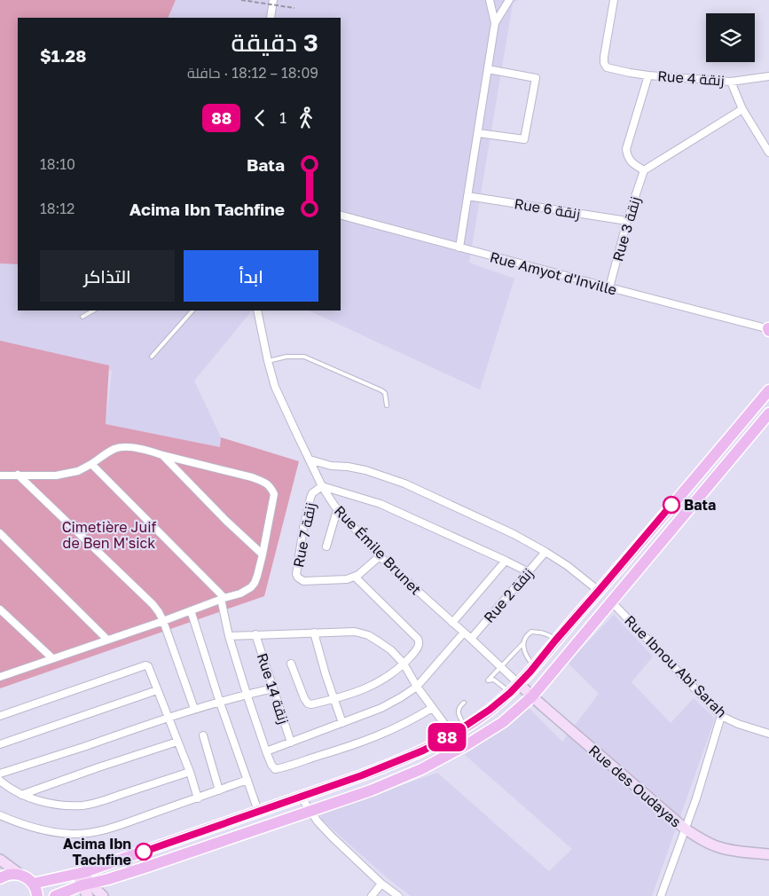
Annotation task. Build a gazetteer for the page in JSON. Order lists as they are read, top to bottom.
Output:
{
  "streets": {
    "street": [
      "Rue 4 زنقة",
      "Rue 6 زنقة",
      "Rue 3 زنقة",
      "Rue Amyot d'Inville",
      "Rue 7 زنقة",
      "Rue Émile Brunet",
      "Rue 2 زنقة",
      "Rue Ibnou Abi Sarah",
      "Rue 14 زنقة",
      "Rue des Oudayas"
    ]
  },
  "crossings": [
    ["Rue 6 زنقة", "Rue 3 زنقة"],
    ["Rue 3 زنقة", "Rue Amyot d'Inville"],
    ["Rue 7 زنقة", "Rue Émile Brunet"],
    ["Rue Émile Brunet", "Rue 2 زنقة"],
    ["Rue Émile Brunet", "Rue des Oudayas"]
  ],
  "parks": ["Cimetière Juif de Ben M'sick"],
  "places": ["Bata", "Acima Ibn Tachfine"],
  "lines": ["bus line 88"],
  "page": {
    "on_map": "88",
    "heading": ["3 دقيقة", "18:09 – 18:12 · حافلة", "$1.28"],
    "legs": ["1", "88"],
    "list": [
      {
        "name": "Bata",
        "value": "18:10"
      },
      {
        "name": "Acima Ibn Tachfine",
        "value": "18:12"
      }
    ],
    "buttons": ["ابدأ", "التذاكر"]
  }
}
